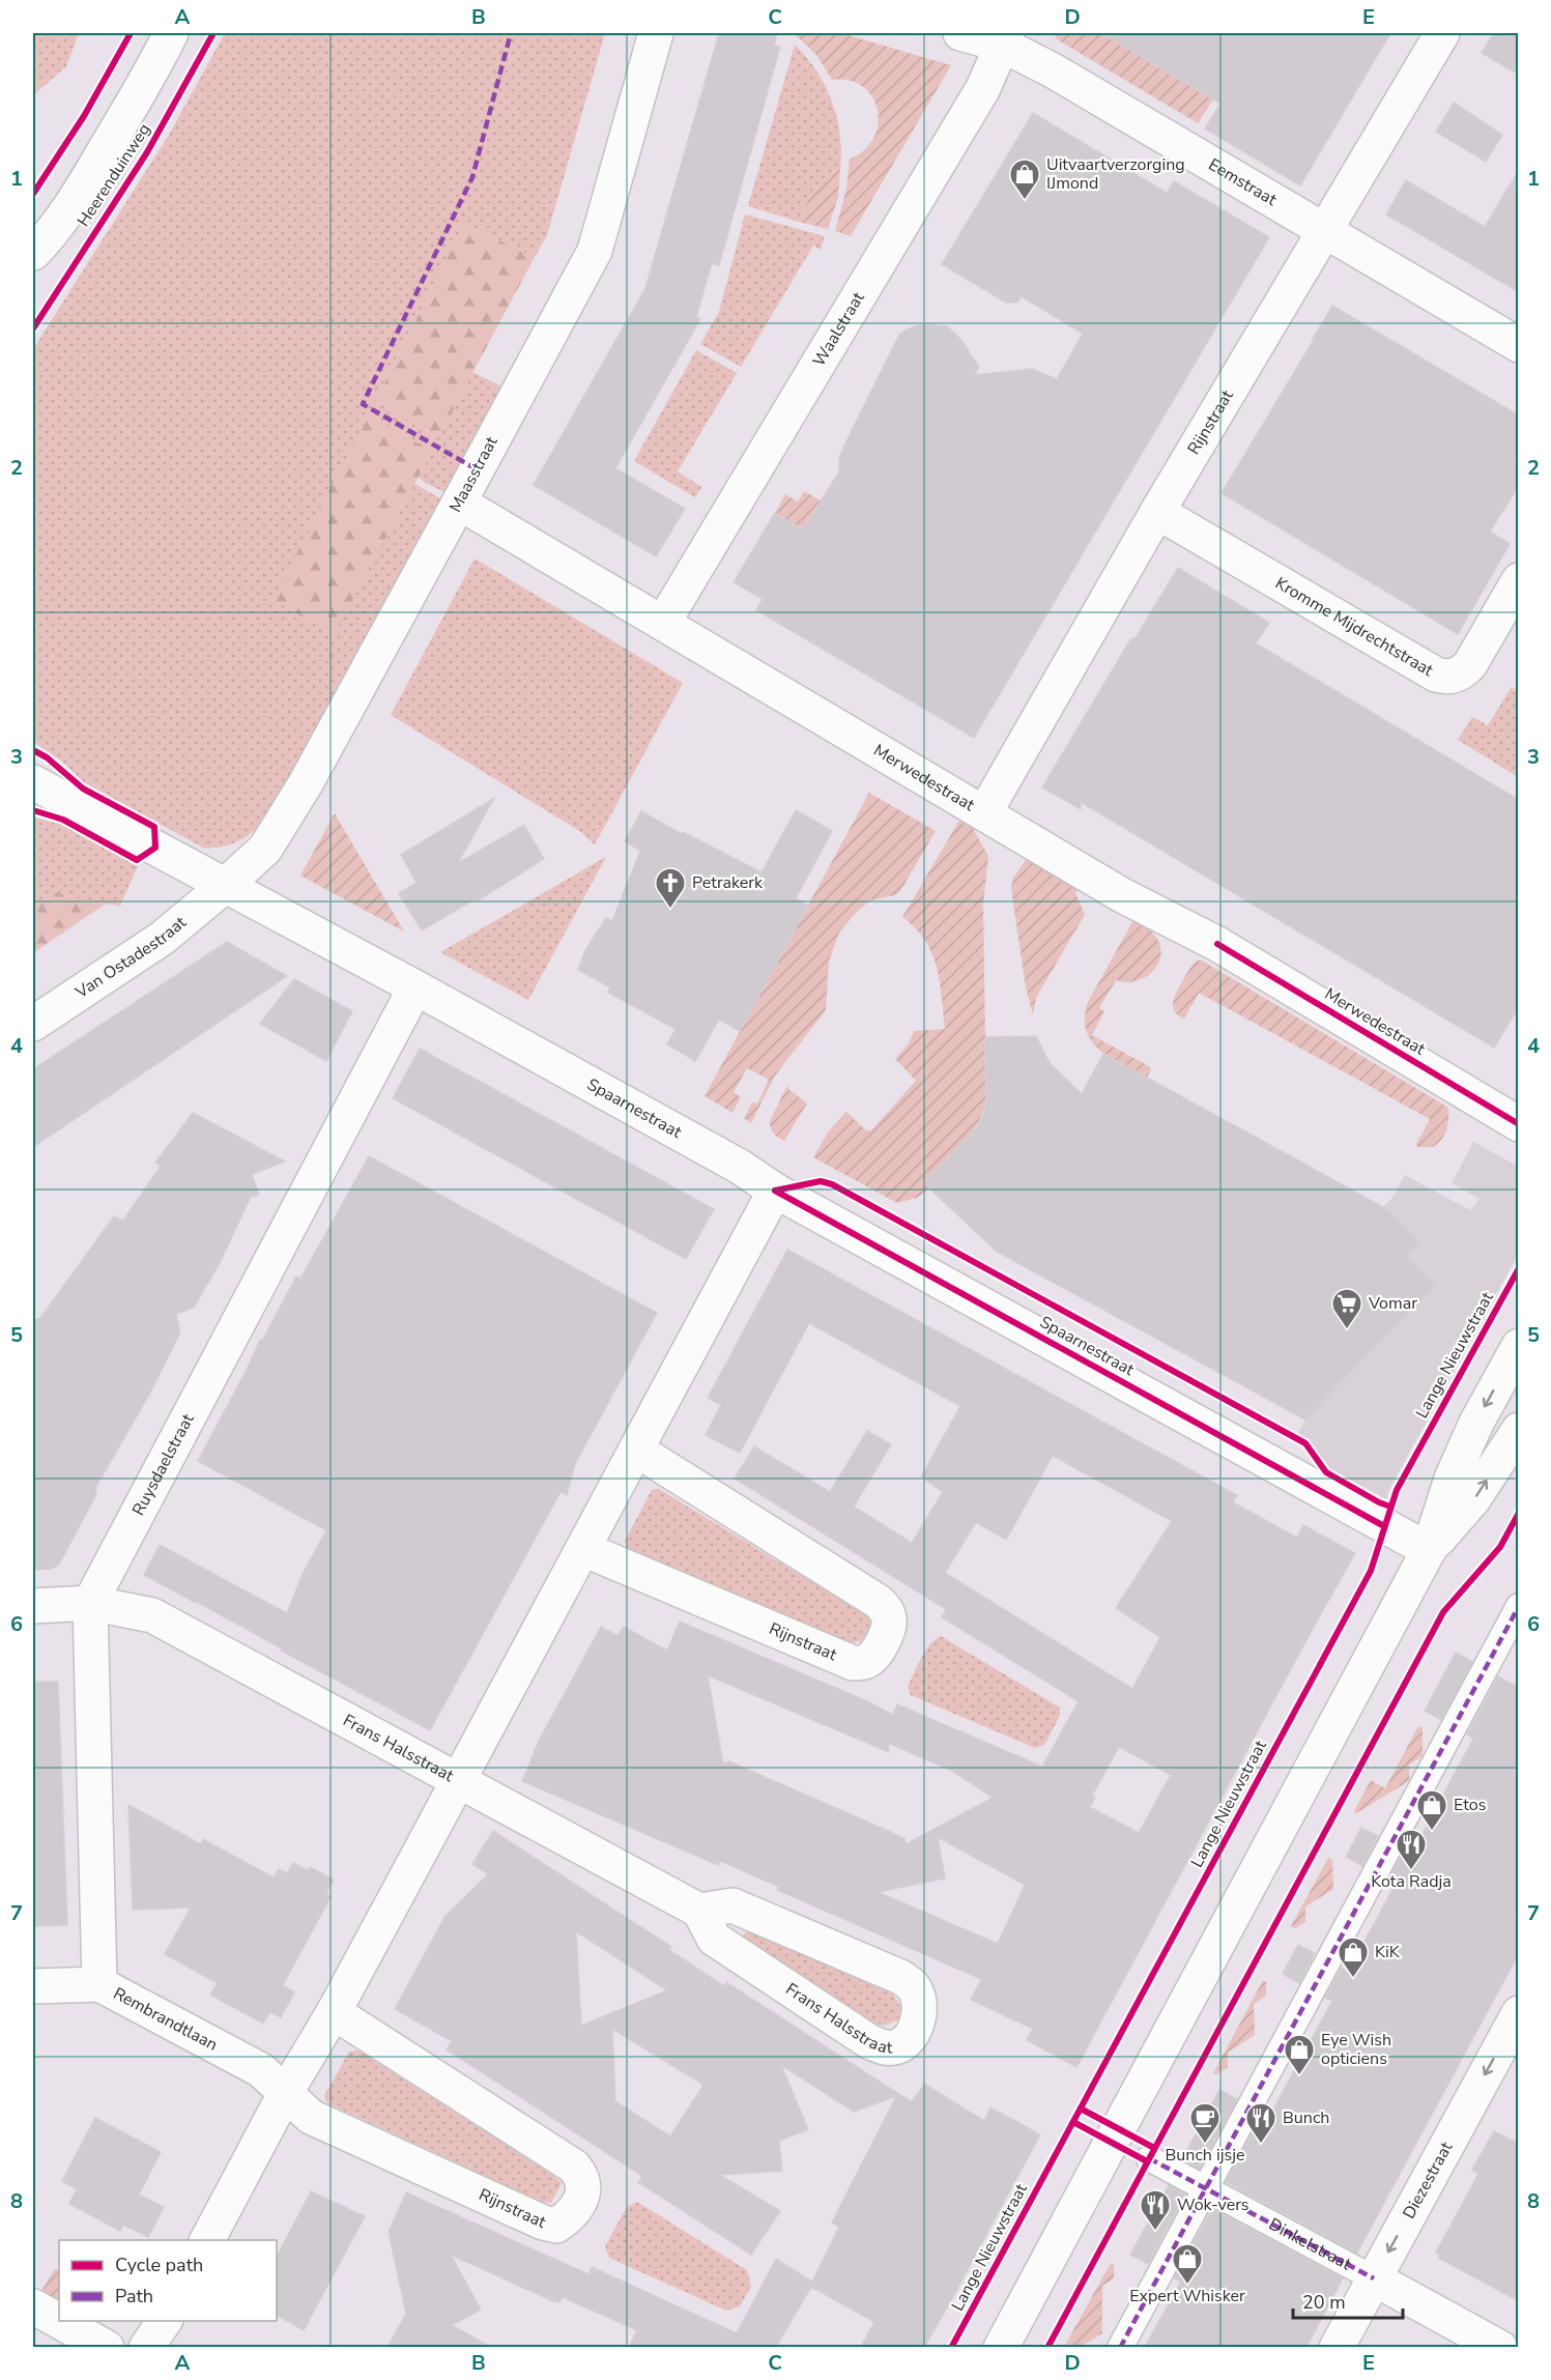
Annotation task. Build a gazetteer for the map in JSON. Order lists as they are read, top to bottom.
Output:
{
  "streets": {
    "street": [
      "Heerenduinweg",
      "Eemstraat",
      "Waalstraat",
      "Rijnstraat",
      "Maasstraat",
      "Kromme Mijdrechtstraat",
      "Merwedestraat",
      "Van Ostadestraat",
      "Spaarnestraat",
      "Ruysdaelstraat",
      "Frans Halsstraat",
      "Rembrandtlaan",
      "Diezestraat",
      "Dinkelstraat"
    ],
    "cycle path": ["Lange Nieuwstraat"]
  },
  "crossings": [
    ["Eemstraat", "Waalstraat"],
    ["Eemstraat", "Rijnstraat"],
    ["Waalstraat", "Merwedestraat"],
    ["Rijnstraat", "Kromme Mijdrechtstraat"],
    ["Rijnstraat", "Merwedestraat"],
    ["Rijnstraat", "Rembrandtlaan"],
    ["Maasstraat", "Merwedestraat"],
    ["Maasstraat", "Van Ostadestraat"],
    ["Maasstraat", "Spaarnestraat"],
    ["Van Ostadestraat", "Spaarnestraat"],
    ["Spaarnestraat", "Ruysdaelstraat"],
    ["Ruysdaelstraat", "Frans Halsstraat"],
    ["Ruysdaelstraat", "Rembrandtlaan"],
    ["Diezestraat", "Dinkelstraat"]
  ],
  "places": {
    "shop": [
      "Uitvaartverzorging IJmond",
      "Etos",
      "KiK",
      "Eye Wish opticiens",
      "Expert Whisker"
    ],
    "church": ["Petrakerk"],
    "supermarket": ["Vomar"],
    "restaurant": ["Kota Radja", "Bunch", "Wok-vers"],
    "cafe": ["Bunch ijsje"]
  },
  "legend": ["Cycle path", "Path"],
  "scale_bar": "20 m",
  "grid": {
    "columns": [
      "A",
      "B",
      "C",
      "D",
      "E"
    ],
    "rows": [
      "1",
      "2",
      "3",
      "4",
      "5",
      "6",
      "7",
      "8"
    ]
  }
}
